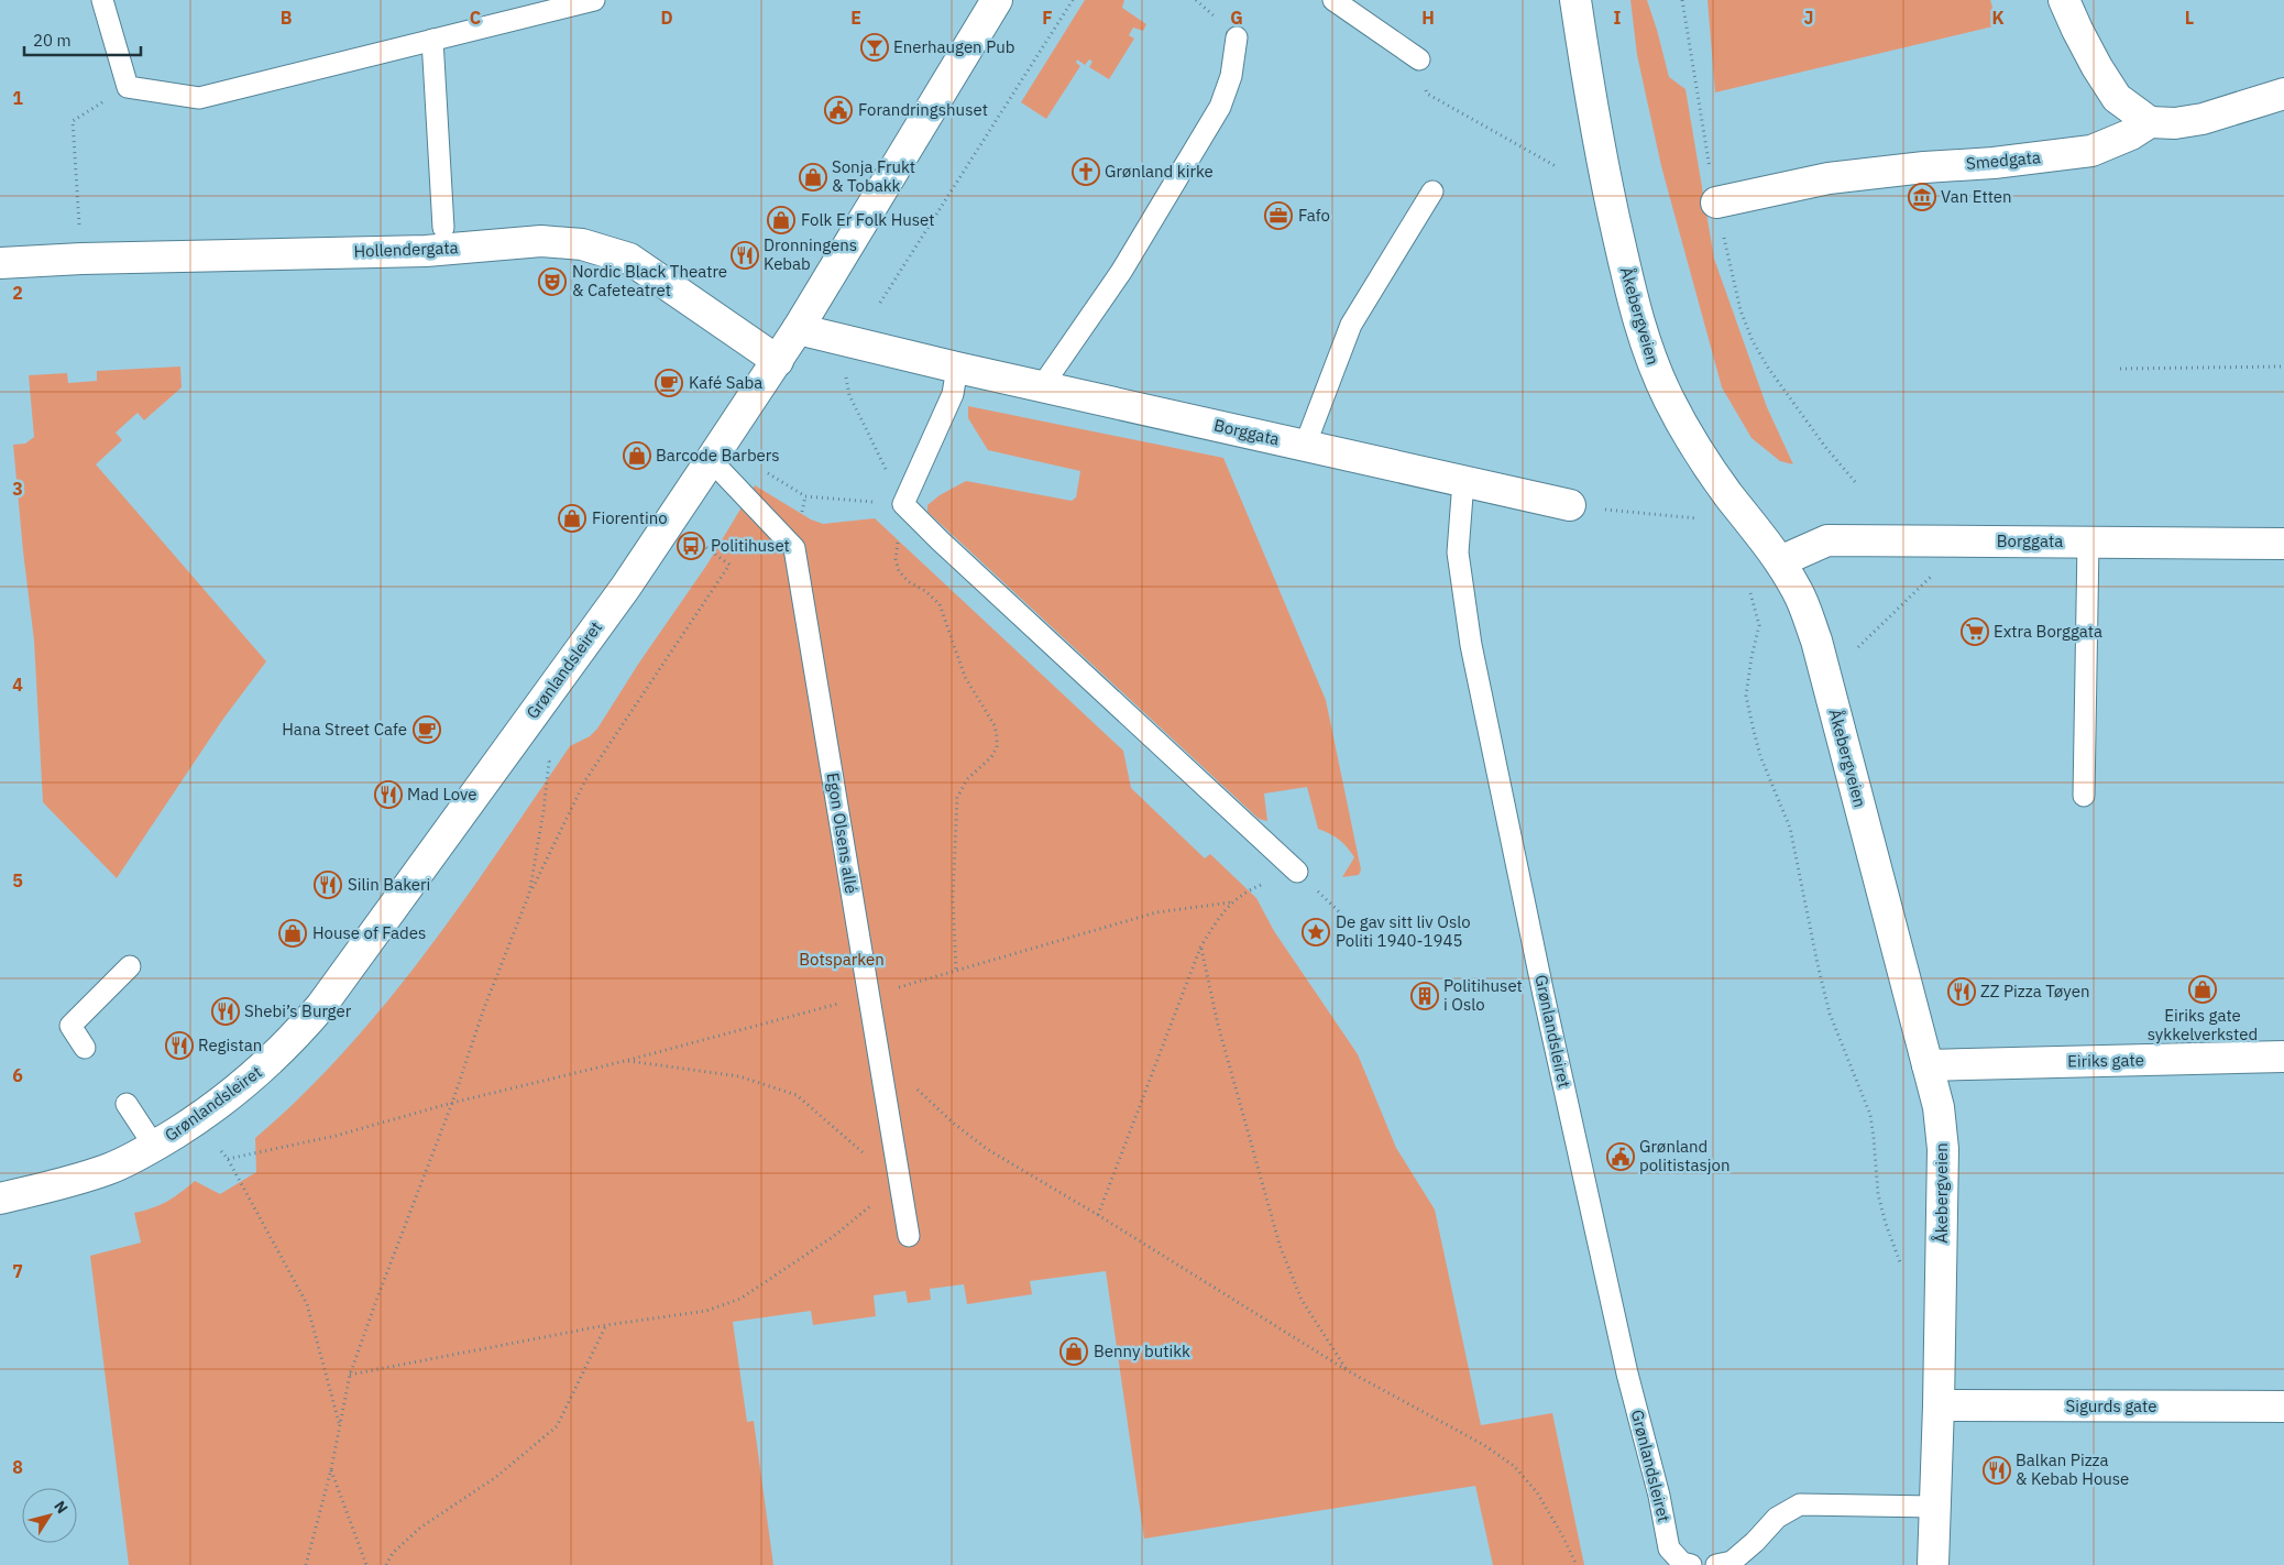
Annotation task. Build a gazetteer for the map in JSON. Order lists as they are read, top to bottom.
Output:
{
  "streets": {
    "street": [
      "Smedgata",
      "Hollendergata",
      "Åkebergveien",
      "Borggata",
      "Grønlandsleiret",
      "Eiriks gate",
      "Sigurds gate"
    ],
    "lane": ["Egon Olsens allé"]
  },
  "crossings": [
    ["Hollendergata", "Grønlandsleiret"],
    ["Åkebergveien", "Borggata"],
    ["Åkebergveien", "Eiriks gate"],
    ["Åkebergveien", "Sigurds gate"],
    ["Borggata", "Grønlandsleiret"],
    ["Grønlandsleiret", "Egon Olsens allé"]
  ],
  "parks": ["Botsparken"],
  "places": {
    "bar": ["Enerhaugen Pub"],
    "public building": ["Forandringshuset", "Grønland politistasjon"],
    "church": ["Grønland kirke"],
    "shop": [
      "Sonja Frukt & Tobakk",
      "Folk Er Folk Huset",
      "Barcode Barbers",
      "Fiorentino",
      "House of Fades",
      "Eiriks gate sykkelverksted",
      "Benny butikk"
    ],
    "museum": ["Van Etten"],
    "office": ["Fafo"],
    "restaurant": [
      "Dronningens Kebab",
      "Mad Love",
      "Silin Bakeri",
      "ZZ Pizza Tøyen",
      "Shebi’s Burger",
      "Registan",
      "Balkan Pizza & Kebab House"
    ],
    "theatre": ["Nordic Black Theatre & Cafeteatret"],
    "cafe": ["Kafé Saba", "Hana Street Cafe"],
    "bus stop": ["Politihuset"],
    "supermarket": ["Extra Borggata"],
    "place": ["De gav sitt liv Oslo Politi 1940-1945"],
    "building": ["Politihuset i Oslo"]
  },
  "scale_bar": "20 m",
  "north": "top right",
  "grid": {
    "columns": [
      "B",
      "C",
      "D",
      "E",
      "F",
      "G",
      "H",
      "I",
      "J",
      "K",
      "L"
    ],
    "rows": [
      "1",
      "2",
      "3",
      "4",
      "5",
      "6",
      "7",
      "8"
    ]
  }
}
